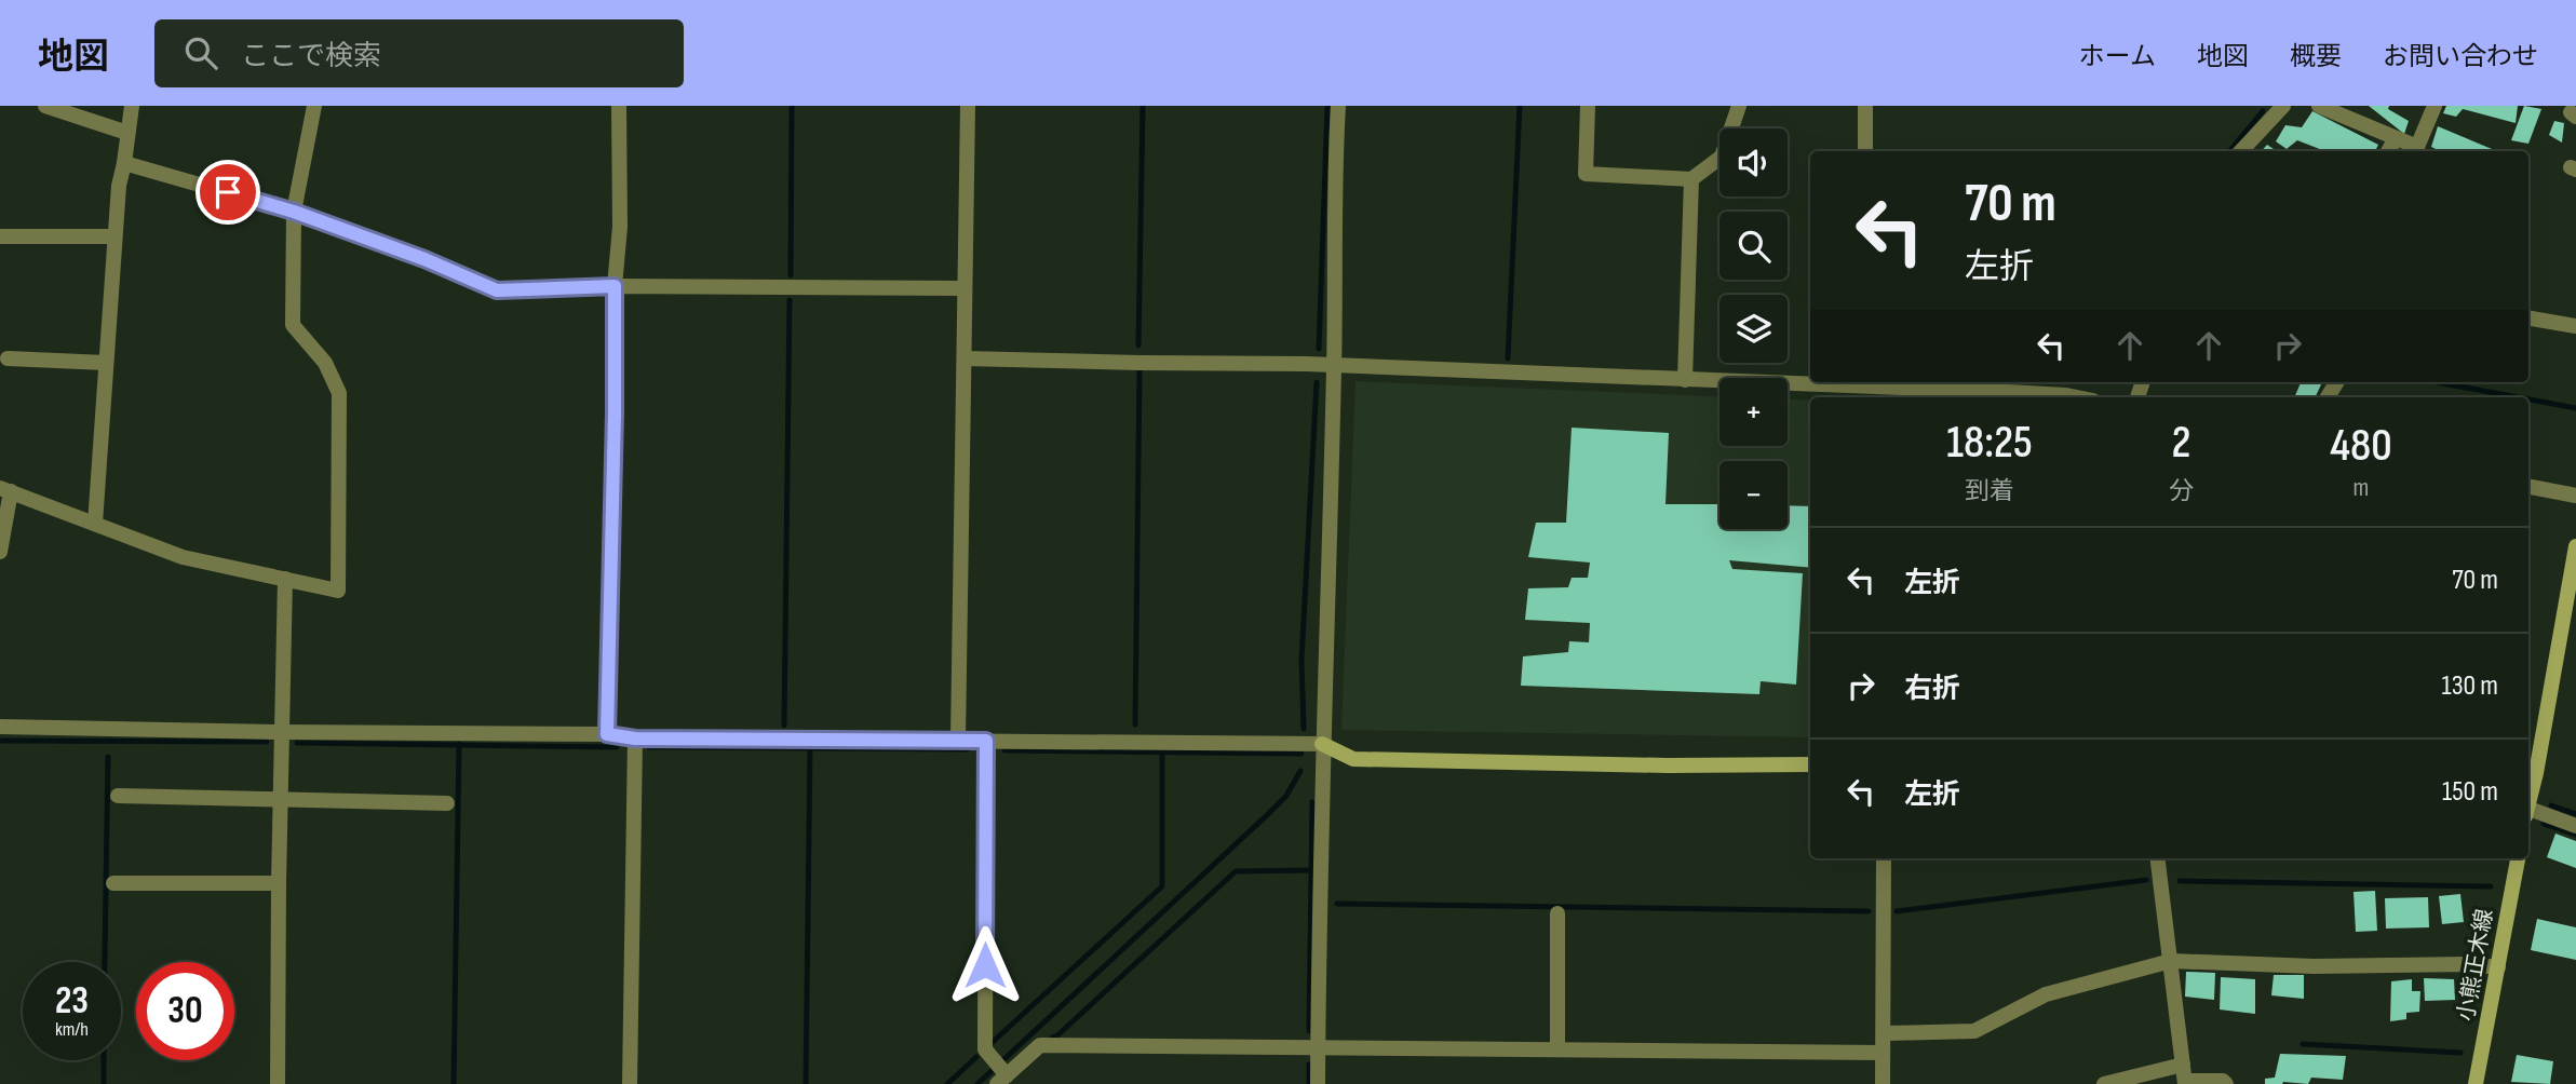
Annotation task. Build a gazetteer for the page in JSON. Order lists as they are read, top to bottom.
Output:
{
  "streets": {
    "main road": ["小熊正木線"]
  },
  "page": {
    "header": "地図",
    "search": "ここで検索",
    "nav": [
      "ホーム",
      "地図",
      "概要",
      "お問い合わせ"
    ],
    "map_buttons": ["+", "−"],
    "turn": ["70 m", "左折"],
    "eta": [
      "18:25",
      "到着",
      "2",
      "分",
      "480",
      "m"
    ],
    "list": [
      {
        "name": "左折",
        "value": "70 m"
      },
      {
        "name": "右折",
        "value": "130 m"
      },
      {
        "name": "左折",
        "value": "150 m"
      }
    ],
    "speed": "23 km/h",
    "limit": "30"
  }
}
